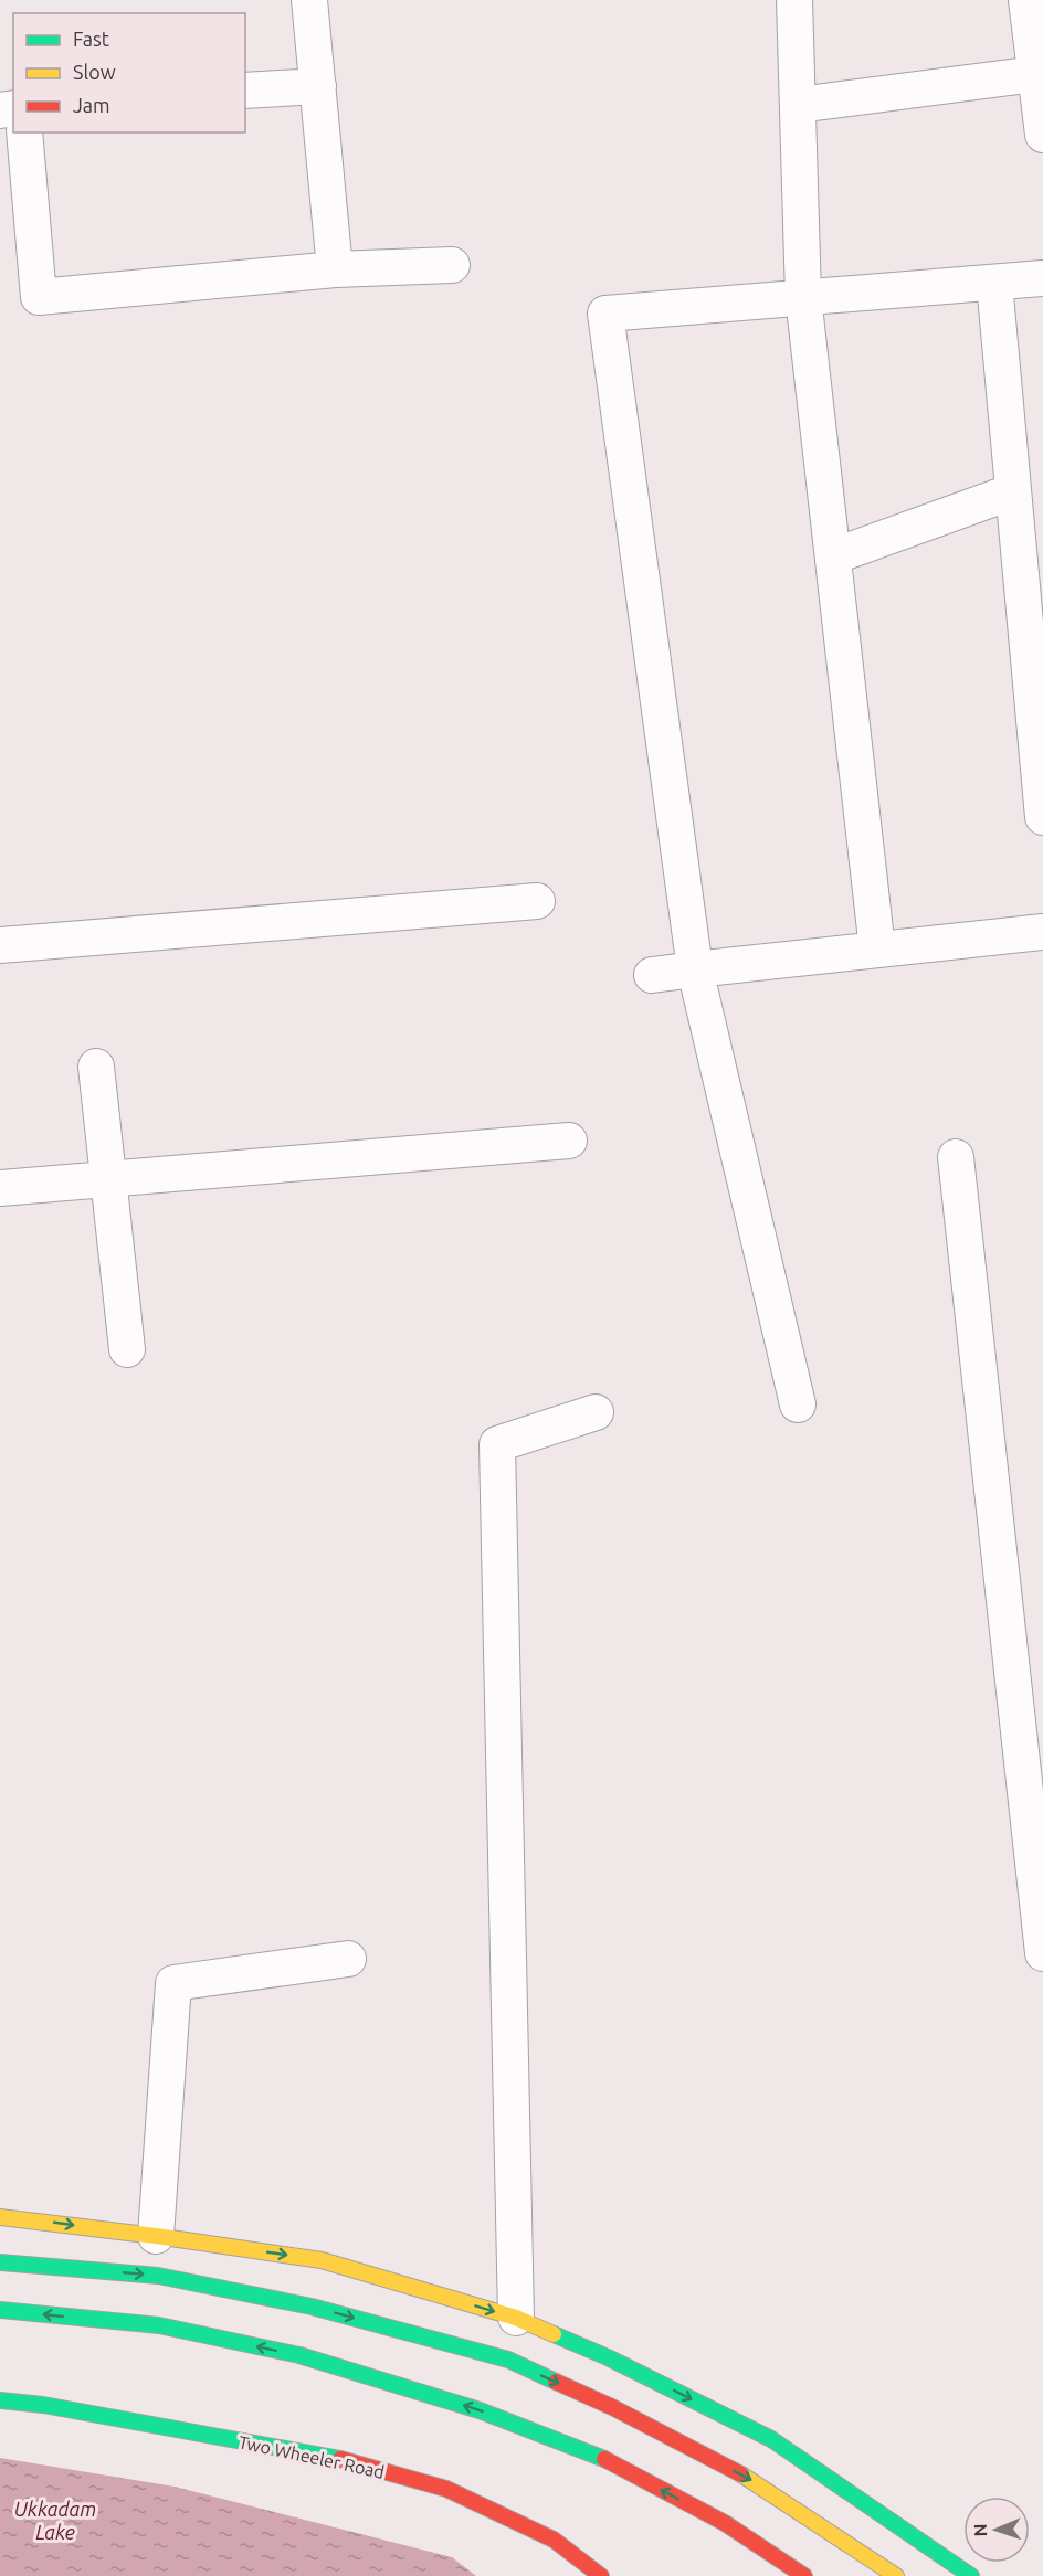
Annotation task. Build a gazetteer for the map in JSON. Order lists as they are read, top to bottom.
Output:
{
  "streets": {
    "main road": ["Two Wheeler Road"]
  },
  "water": ["Ukkadam Lake"],
  "legend": ["Fast", "Slow", "Jam"],
  "north": "left"
}
